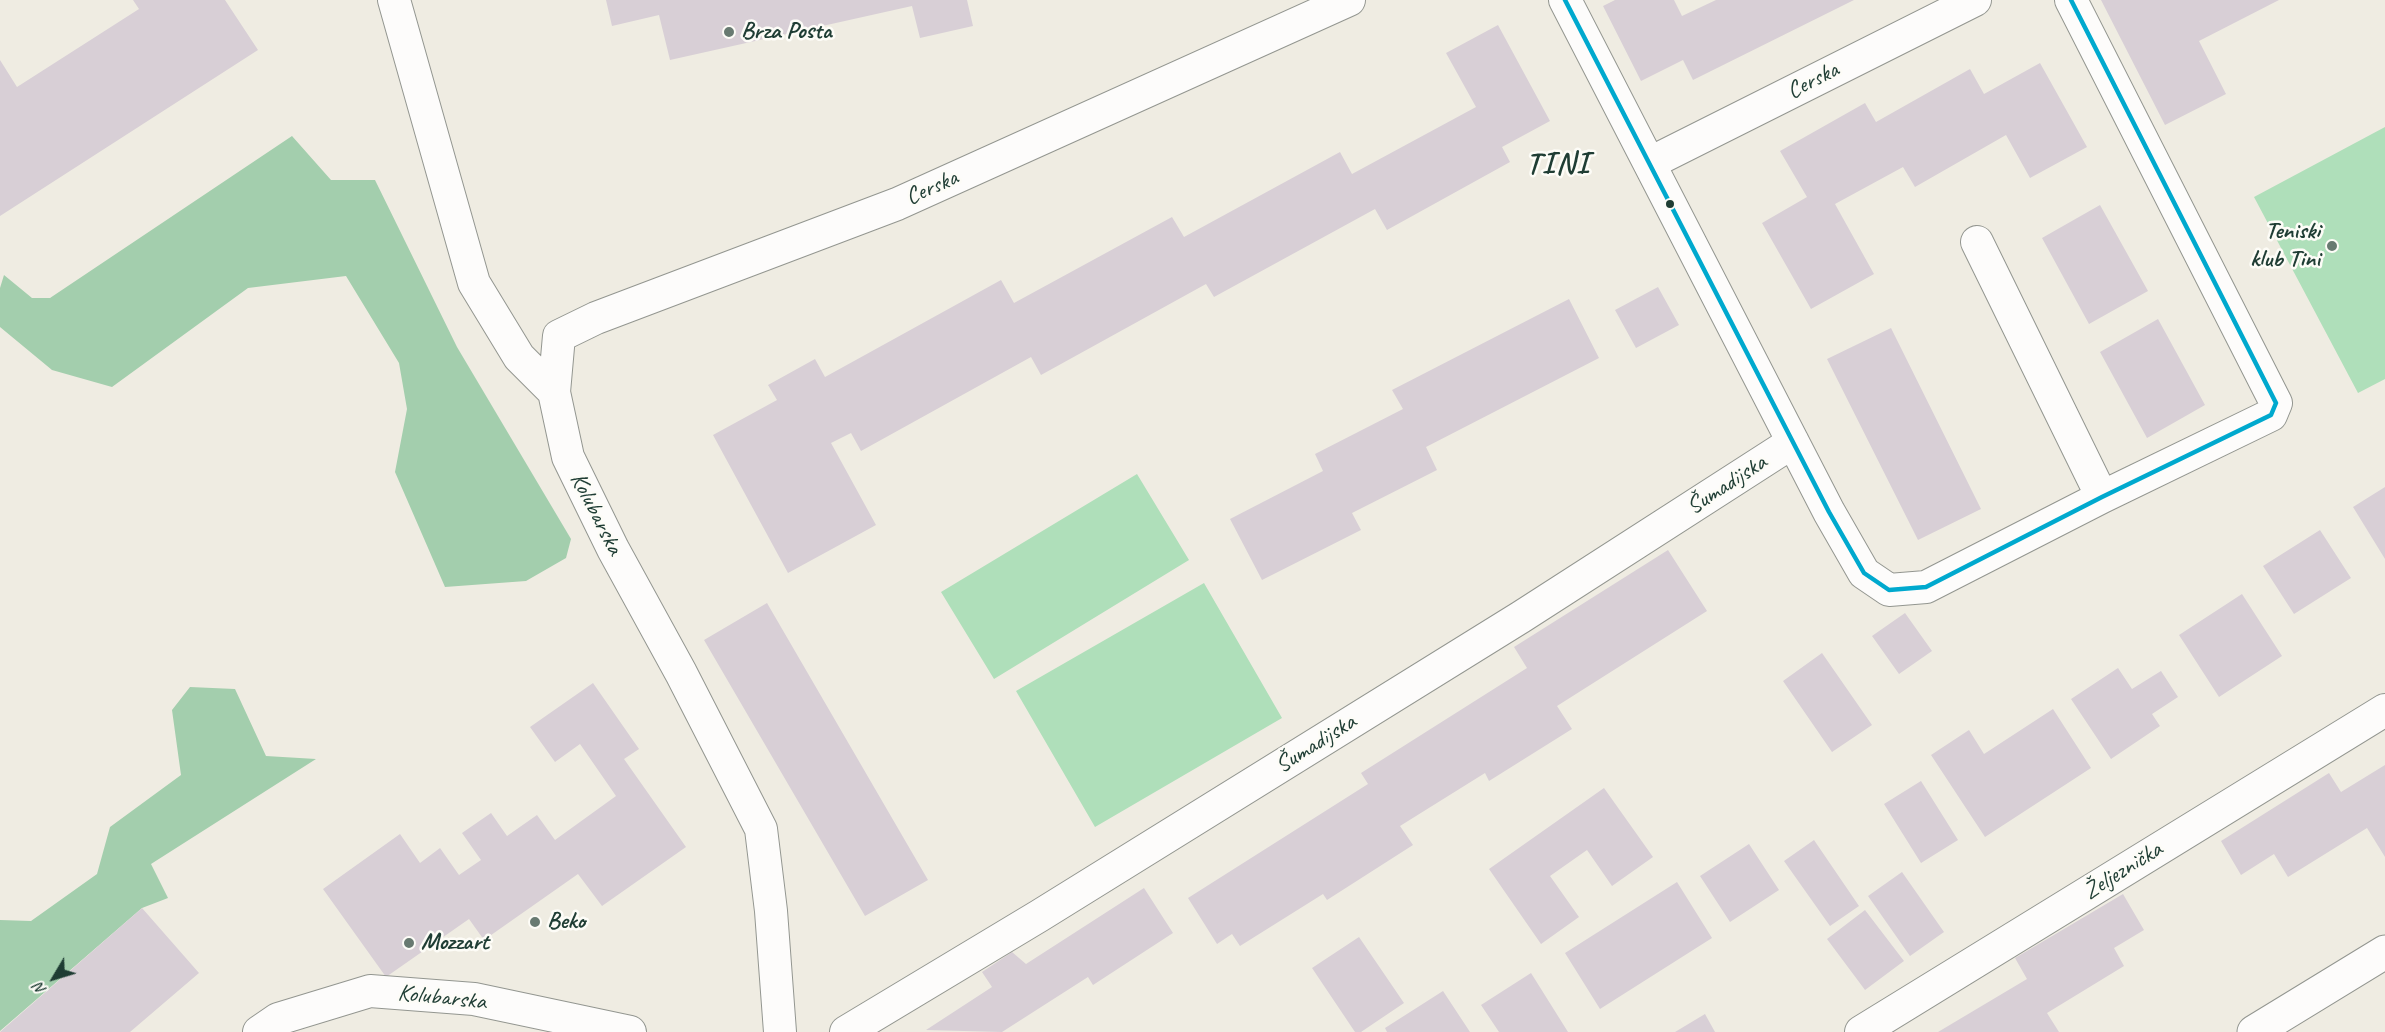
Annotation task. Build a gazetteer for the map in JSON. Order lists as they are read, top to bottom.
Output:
{
  "streets": {
    "street": [
      "Cerska",
      "Šumadijska",
      "Kolubarska",
      "Željeznička"
    ]
  },
  "crossings": [
    ["Cerska", "Kolubarska"]
  ],
  "districts": ["TINI"],
  "places": [
    "Brza Posta",
    "Teniski klub Tini",
    "Beko",
    "Mozzart"
  ],
  "north": "bottom left"
}
